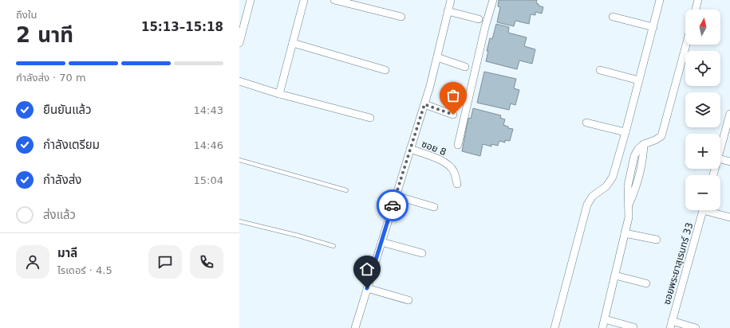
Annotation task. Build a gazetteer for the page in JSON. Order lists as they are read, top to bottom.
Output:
{
  "streets": {
    "street": ["ซอย 8", "ซอยพระยาสุเรนทร์ 33"]
  },
  "north": "top",
  "page": {
    "heading": ["2 นาที", "ถึงใน", "15:13–15:18"],
    "panel": ["มาลี", "ไรเดอร์ · 4.5"],
    "map_buttons": ["+", "−"],
    "bar": "กำลังส่ง · 70 m",
    "list": [
      ["ยืนยันแล้ว", "14:43"],
      ["กำลังเตรียม", "14:46"],
      ["กำลังส่ง", "15:04"],
      "ส่งแล้ว"
    ]
  }
}
